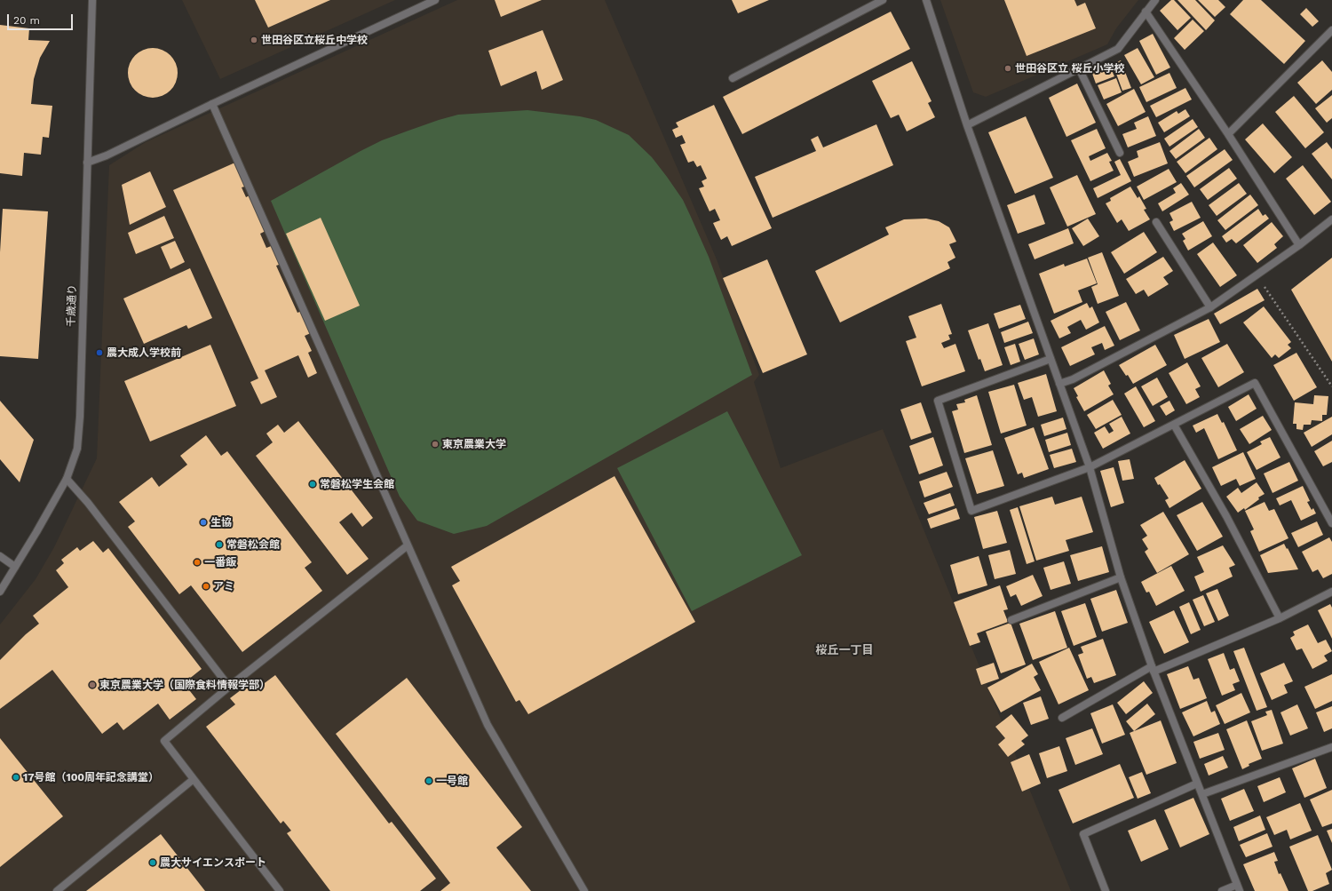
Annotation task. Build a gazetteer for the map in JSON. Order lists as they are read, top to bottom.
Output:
{
  "streets": {
    "street": ["千歳通り"]
  },
  "districts": ["桜丘一丁目"],
  "places": [
    "世田谷区立桜丘中学校",
    "世田谷区立 桜丘小学校",
    "農大成人学校前",
    "東京農業大学",
    "常磐松学生会館",
    "生協",
    "常磐松会館",
    "一番飯",
    "アミ",
    "東京農業大学（国際食料情報学部）",
    "17号館（100周年記念講堂）",
    "一号館",
    "農大サイエンスポート"
  ],
  "scale_bar": "20 m"
}
